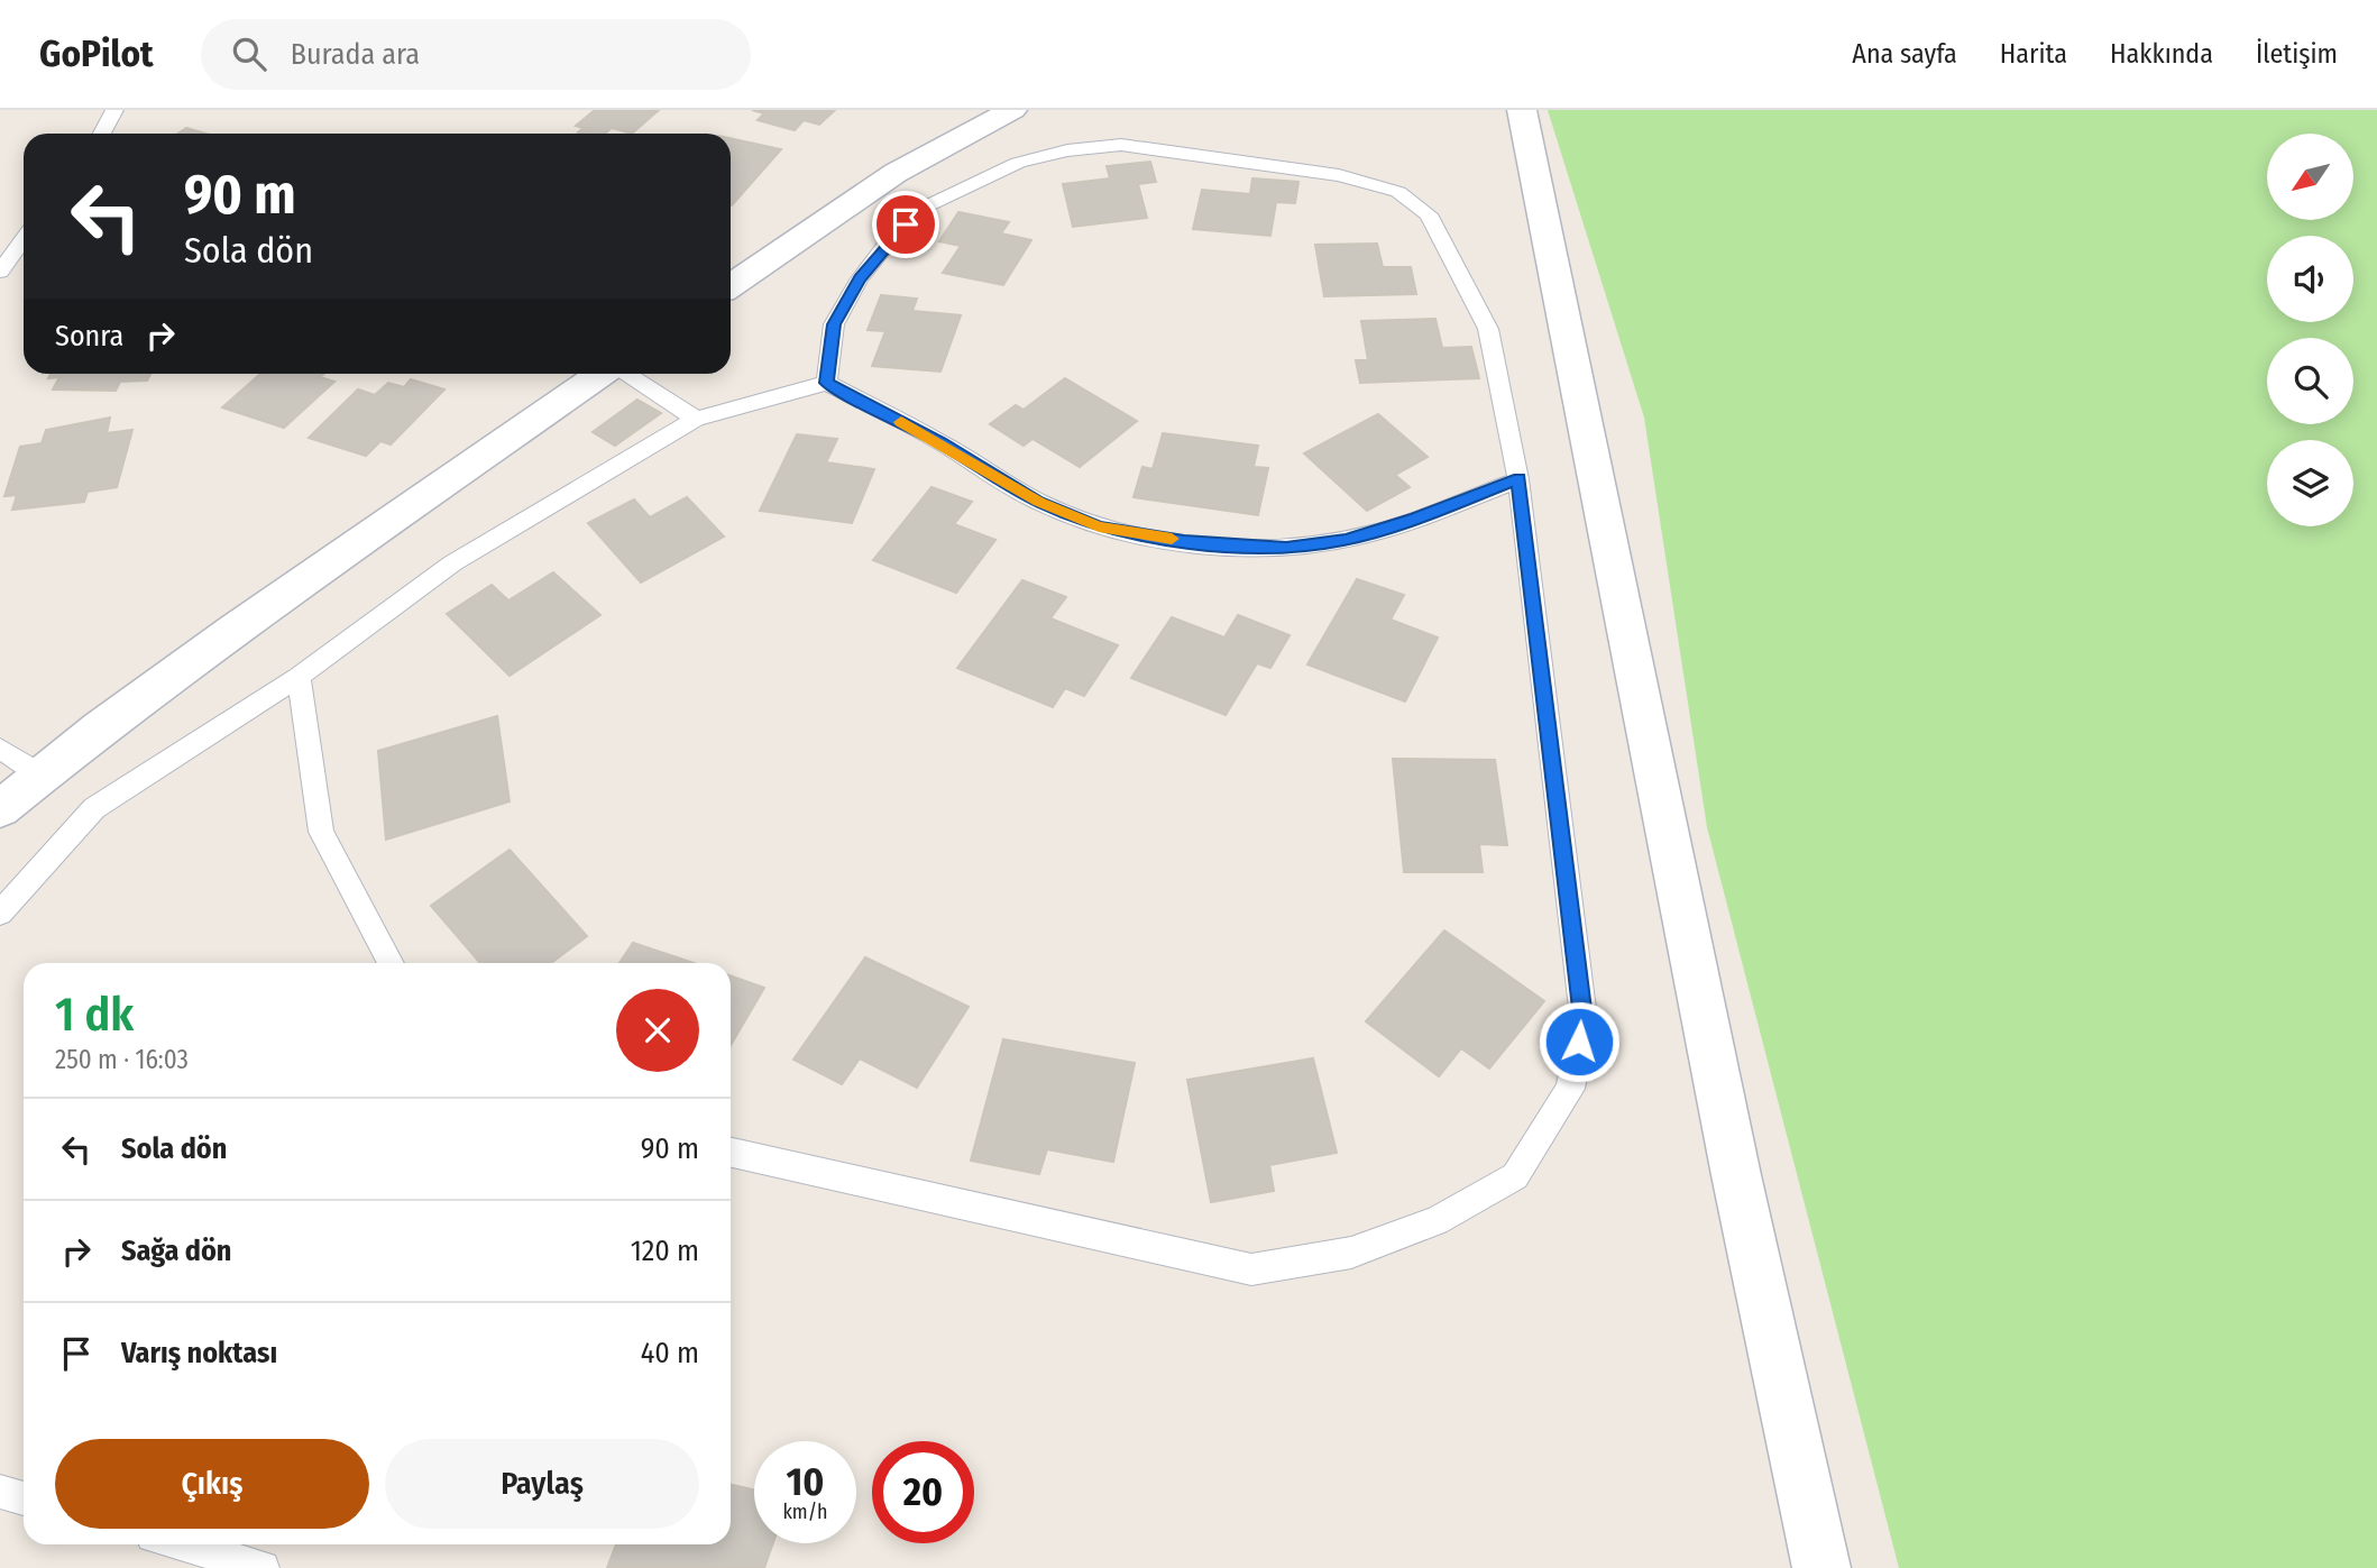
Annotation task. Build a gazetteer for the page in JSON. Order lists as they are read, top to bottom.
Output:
{
  "north": "bottom left",
  "page": {
    "header": "GoPilot",
    "search": "Burada ara",
    "nav": [
      "Ana sayfa",
      "Harita",
      "Hakkında",
      "İletişim"
    ],
    "turn": ["90 m", "Sola dön"],
    "then": "Sonra",
    "heading": ["1 dk", "250 m · 16:03"],
    "list": [
      {
        "name": "Sola dön",
        "value": "90 m"
      },
      {
        "name": "Sağa dön",
        "value": "120 m"
      },
      {
        "name": "Varış noktası",
        "value": "40 m"
      }
    ],
    "buttons": ["Çıkış", "Paylaş"],
    "speed": "10 km/h",
    "limit": "20"
  }
}
